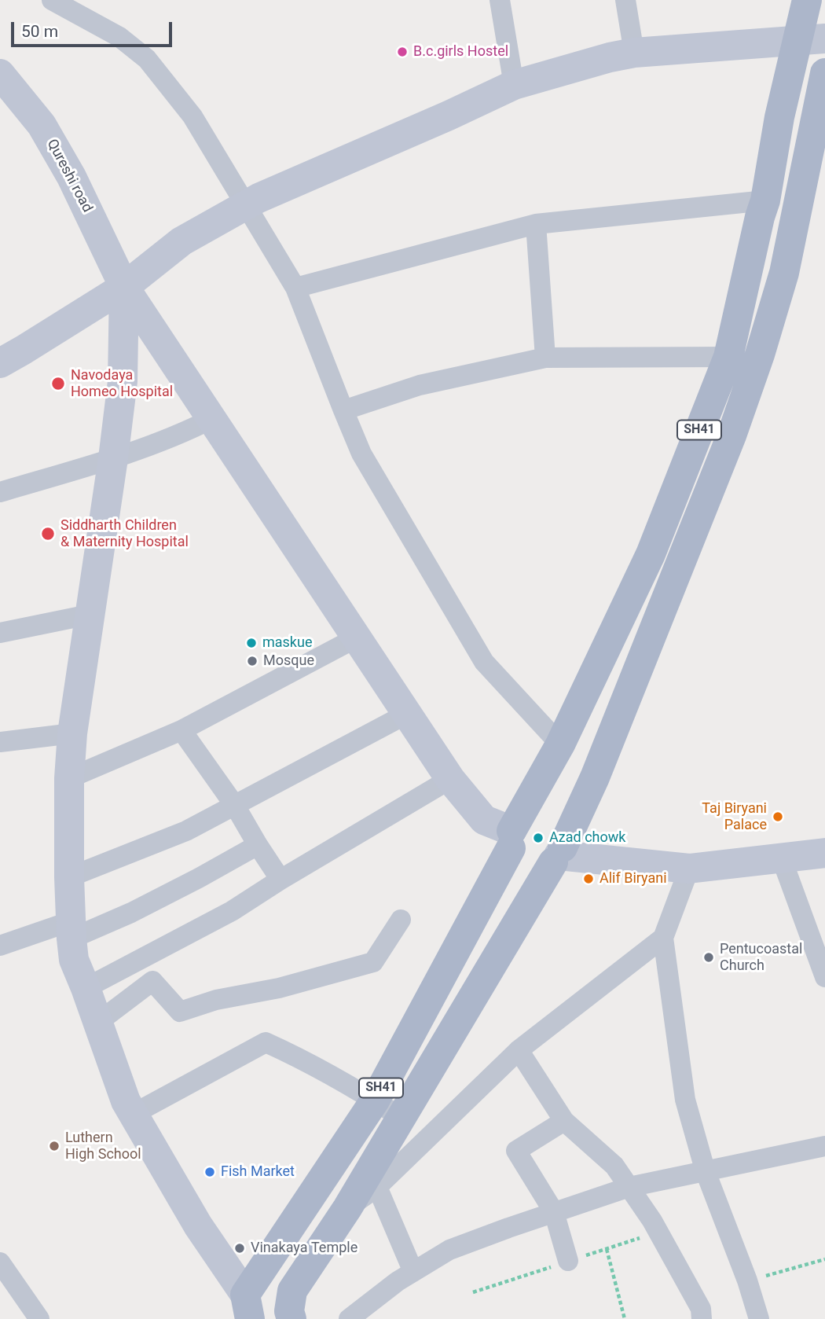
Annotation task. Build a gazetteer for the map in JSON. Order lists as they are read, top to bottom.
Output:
{
  "streets": {
    "main road": ["SH41"],
    "street": ["Qureshi road"]
  },
  "crossings": [
    ["Qureshi road", "SH41"]
  ],
  "places": [
    "B.c.girls Hostel",
    "Navodaya Homeo Hospital",
    "Siddharth Children & Maternity Hospital",
    "maskue",
    "Mosque",
    "Taj Biryani Palace",
    "Azad chowk",
    "Alif Biryani",
    "Pentucoastal Church",
    "Luthern High School",
    "Fish Market",
    "Vinakaya Temple"
  ],
  "scale_bar": "50 m"
}
